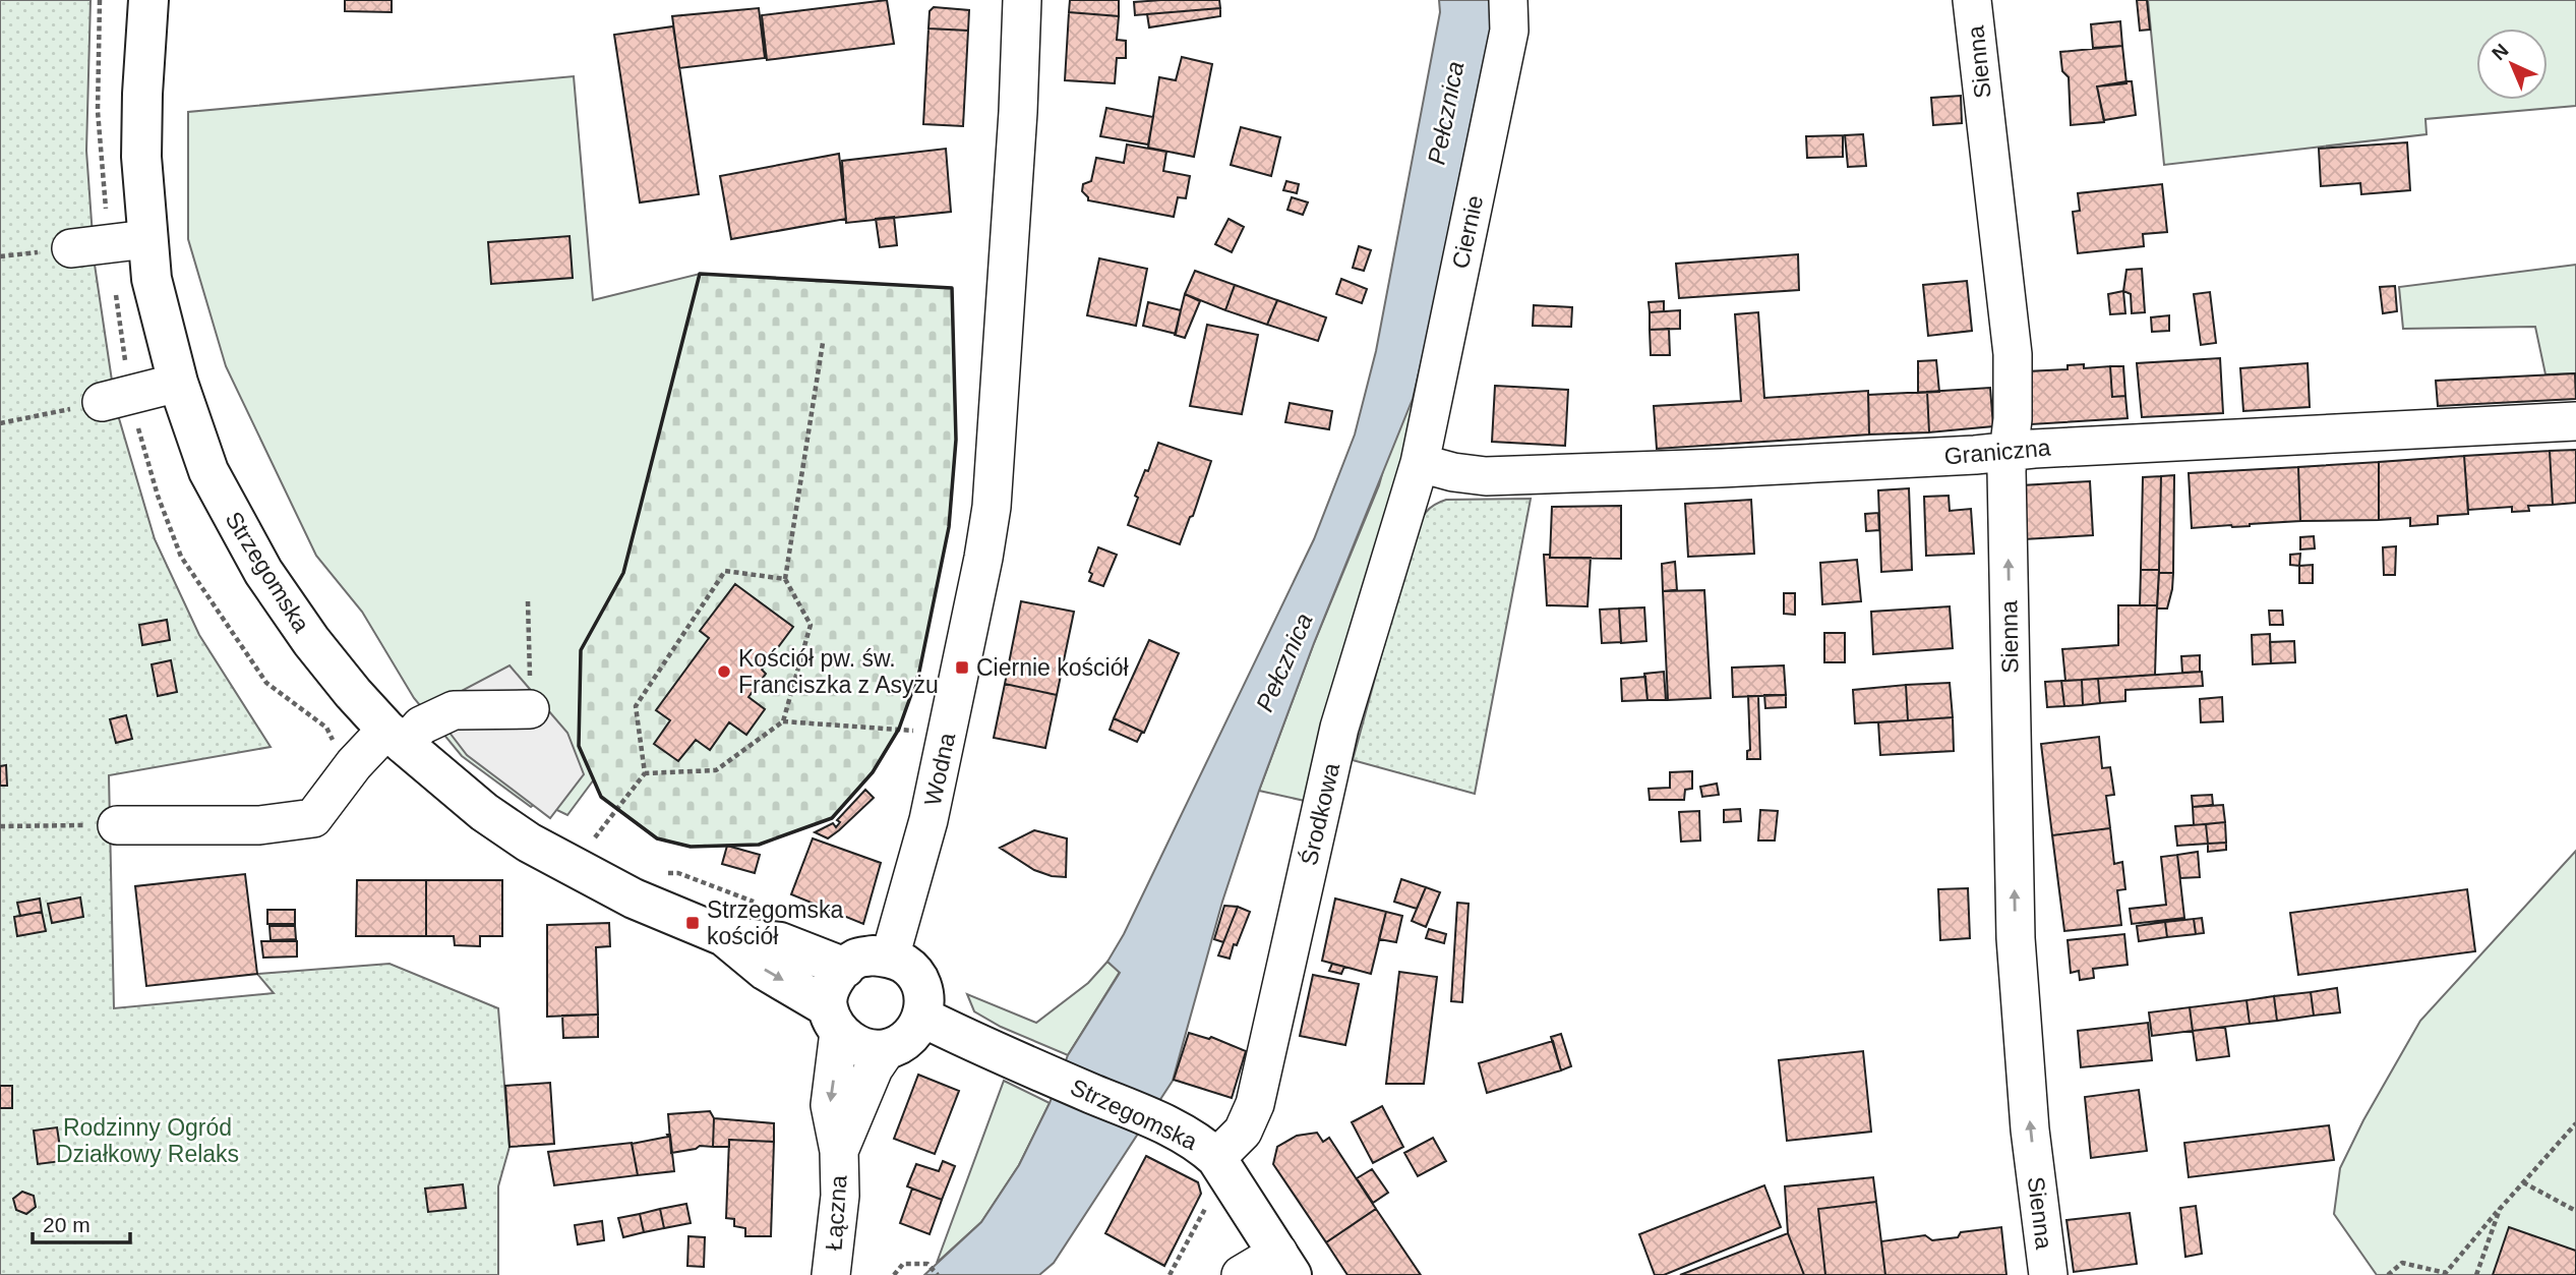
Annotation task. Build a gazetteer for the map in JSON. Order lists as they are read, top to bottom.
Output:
{
  "streets": {
    "main road": ["Strzegomska"],
    "street": [
      "Sienna",
      "Ciernie",
      "Graniczna",
      "Wodna",
      "Środkowa",
      "Łączna"
    ]
  },
  "crossings": [
    ["Sienna", "Graniczna"],
    ["Ciernie", "Graniczna"],
    ["Ciernie", "Środkowa"],
    ["Graniczna", "Środkowa"],
    ["Strzegomska", "Wodna"],
    ["Strzegomska", "Środkowa"],
    ["Strzegomska", "Łączna"],
    ["Wodna", "Łączna"]
  ],
  "one_way": ["Sienna", "Łączna"],
  "water": ["Pełcznica"],
  "parks": ["Rodzinny Ogród Działkowy Relaks"],
  "places": {
    "transit": ["Ciernie kościół", "Strzegomska kościół"],
    "other": ["Kościół pw. św. Franciszka z Asyżu"]
  },
  "scale_bar": "20 m",
  "north": "top left"
}
